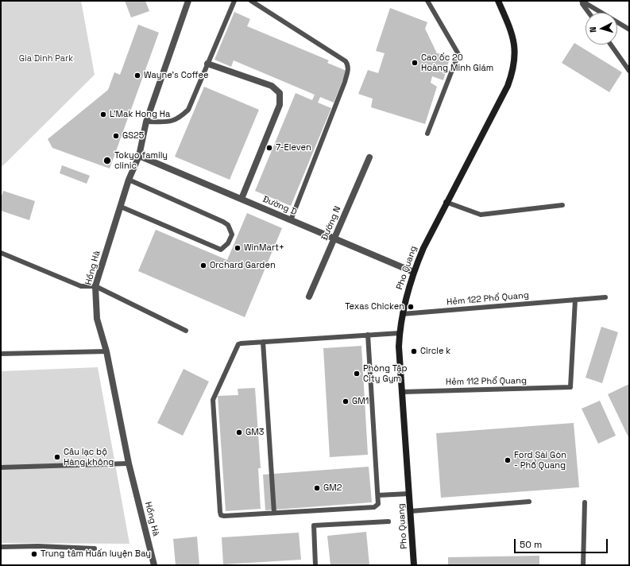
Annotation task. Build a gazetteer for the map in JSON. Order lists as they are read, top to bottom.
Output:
{
  "streets": {
    "main road": ["Pho Quang"],
    "street": ["Đường D", "Đường N", "Hồng Hà"],
    "lane": ["Hẻm 122 Phổ Quang", "Hẻm 112 Phổ Quang"]
  },
  "crossings": [
    ["Đường D", "Đường N"],
    ["Đường D", "Hồng Hà"],
    ["Đường D", "Pho Quang"],
    ["Pho Quang", "Hẻm 122 Phổ Quang"],
    ["Pho Quang", "Hẻm 112 Phổ Quang"],
    ["Hẻm 122 Phổ Quang", "Hẻm 112 Phổ Quang"]
  ],
  "parks": ["Gia Dinh Park"],
  "places": [
    "Cao ốc 20 Hoàng Minh Giám",
    "Wayne's Coffee",
    "L’Mak Hong Ha",
    "GS25",
    "7-Eleven",
    "Tokyo family clinic",
    "WinMart+",
    "Orchard Garden",
    "Texas Chicken",
    "Circle k",
    "Phòng Tập City Gym",
    "GM1",
    "GM3",
    "Câu lạc bộ Hàng không",
    "Ford Sài Gòn - Phổ Quang",
    "GM2",
    "Trung tâm Huấn luyện Bay"
  ],
  "scale_bar": "50 m",
  "north": "left"
}
